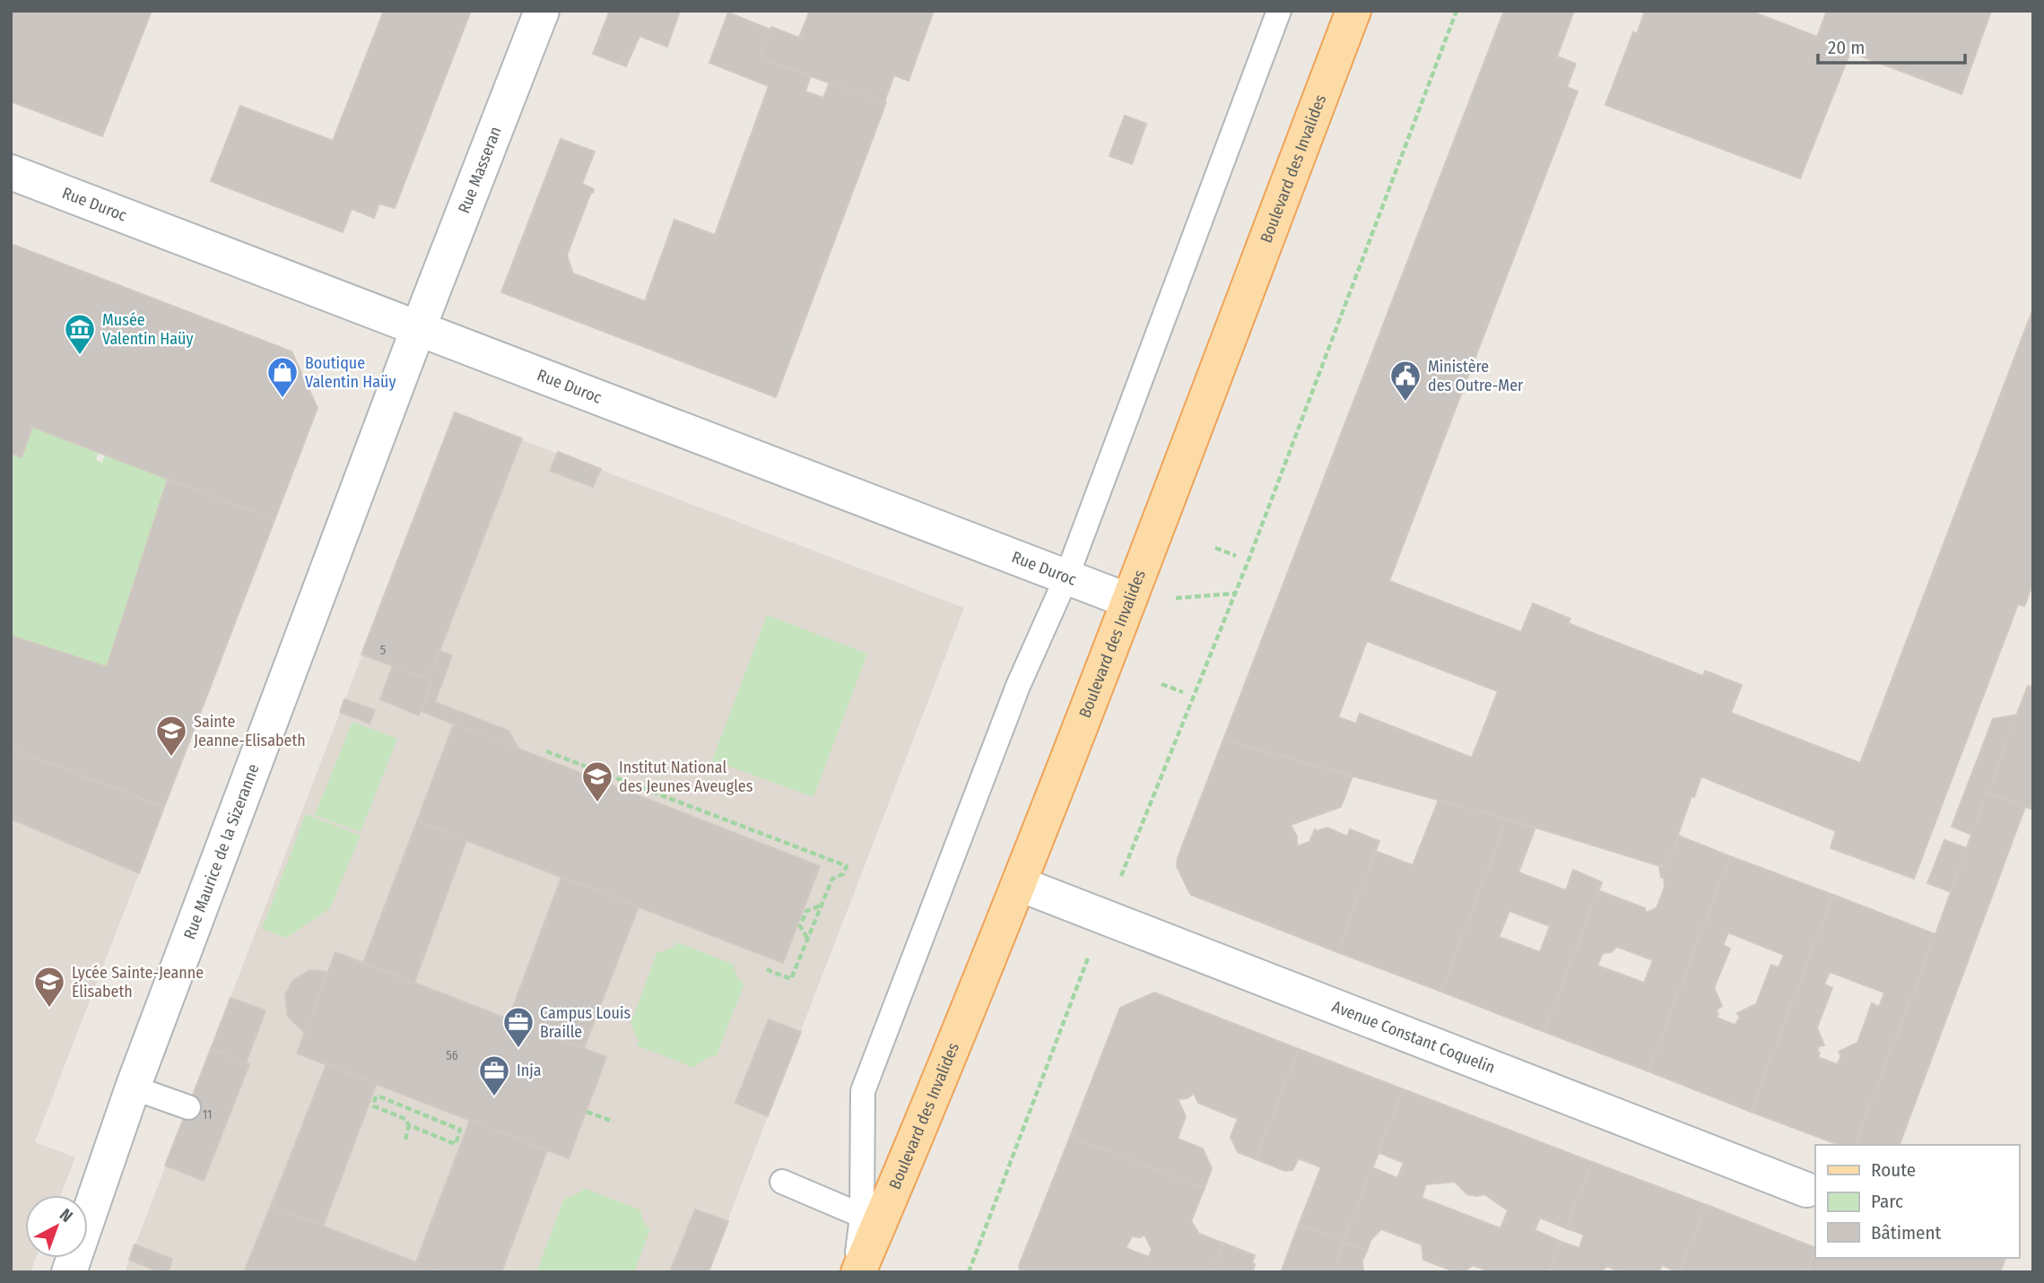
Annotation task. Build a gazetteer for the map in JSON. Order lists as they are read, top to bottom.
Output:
{
  "streets": {
    "main road": ["Boulevard des Invalides"],
    "street": [
      "Rue Masseran",
      "Rue Duroc",
      "Rue Maurice de la Sizeranne",
      "Avenue Constant Coquelin"
    ]
  },
  "crossings": [
    ["Boulevard des Invalides", "Rue Duroc"],
    ["Boulevard des Invalides", "Avenue Constant Coquelin"],
    ["Rue Masseran", "Rue Duroc"],
    ["Rue Masseran", "Rue Maurice de la Sizeranne"],
    ["Rue Duroc", "Rue Maurice de la Sizeranne"]
  ],
  "places": {
    "museum": ["Musée Valentin Haüy"],
    "shop": ["Boutique Valentin Haüy"],
    "public building": ["Ministère des Outre-Mer"],
    "school or university": ["Sainte Jeanne-Elisabeth", "Institut National des Jeunes Aveugles", "Lycée Sainte-Jeanne Élisabeth"],
    "office": ["Campus Louis Braille", "Inja"]
  },
  "house_numbers": ["5", "56", "11"],
  "legend": ["Route", "Parc", "Bâtiment"],
  "scale_bar": "20 m",
  "north": "top right"
}
